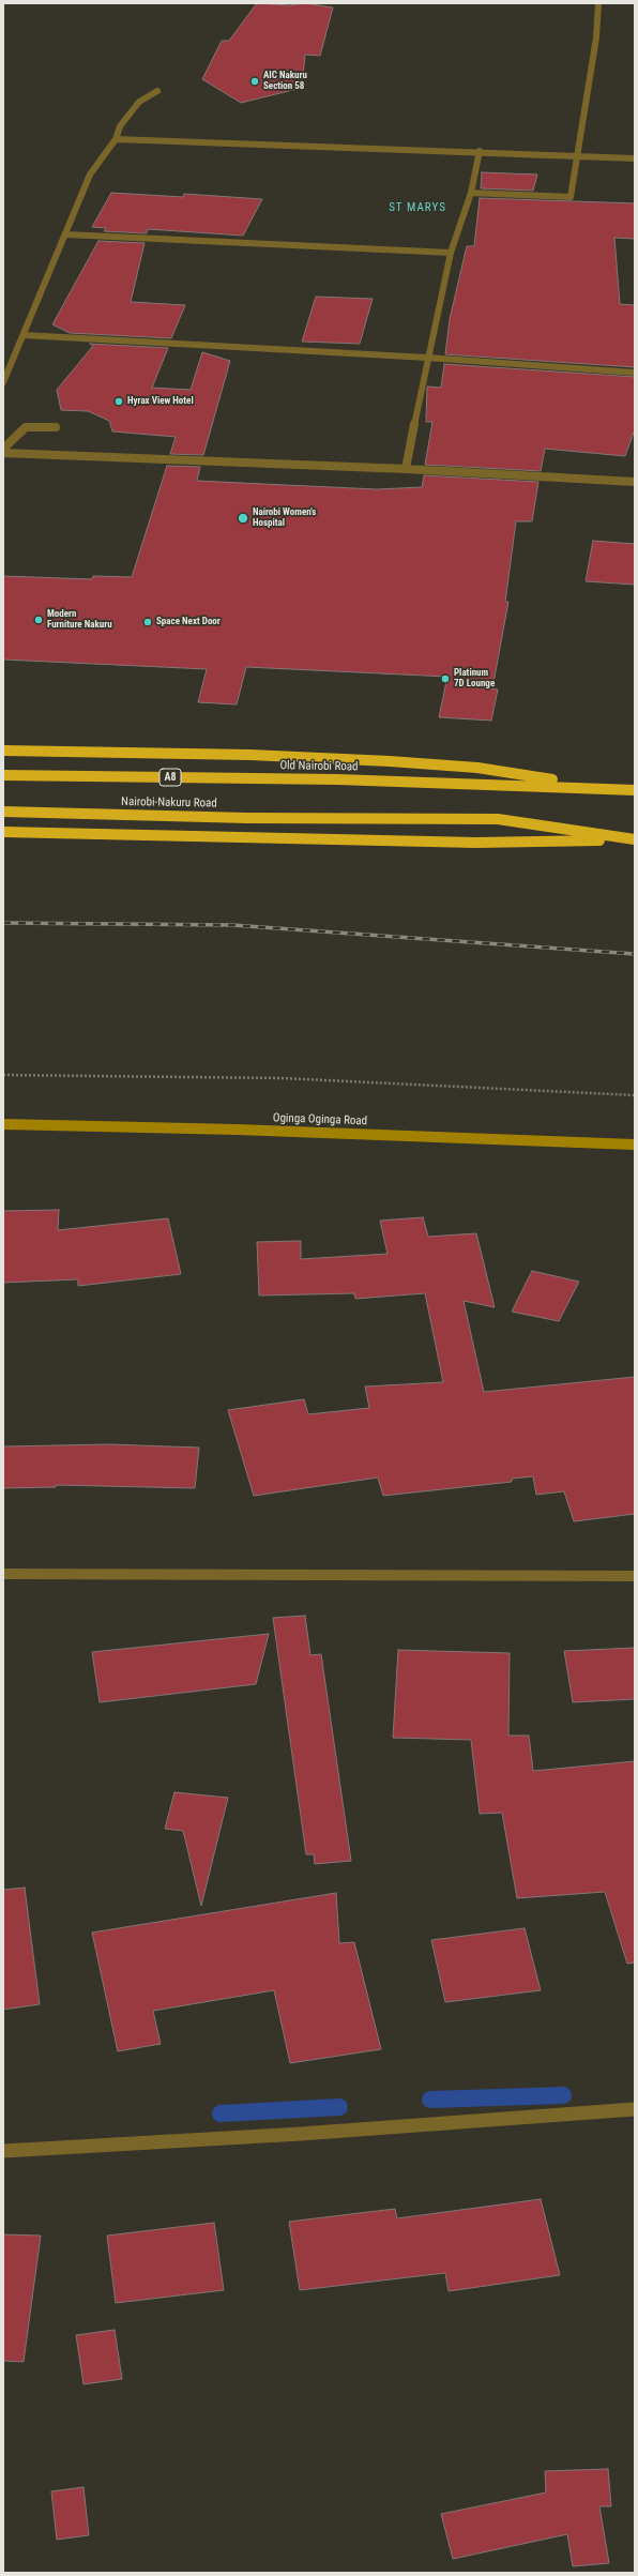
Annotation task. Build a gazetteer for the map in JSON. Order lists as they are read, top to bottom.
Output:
{
  "streets": {
    "highway": ["Old Nairobi Road", "A8", "Nairobi-Nakuru Road"],
    "street": ["Oginga Oginga Road"]
  },
  "districts": ["ST MARYS"],
  "places": [
    "AIC Nakuru Section 58",
    "Hyrax View Hotel",
    "Nairobi Women's Hospital",
    "Modern Furniture Nakuru",
    "Space Next Door",
    "Platinum 7D Lounge"
  ]
}
